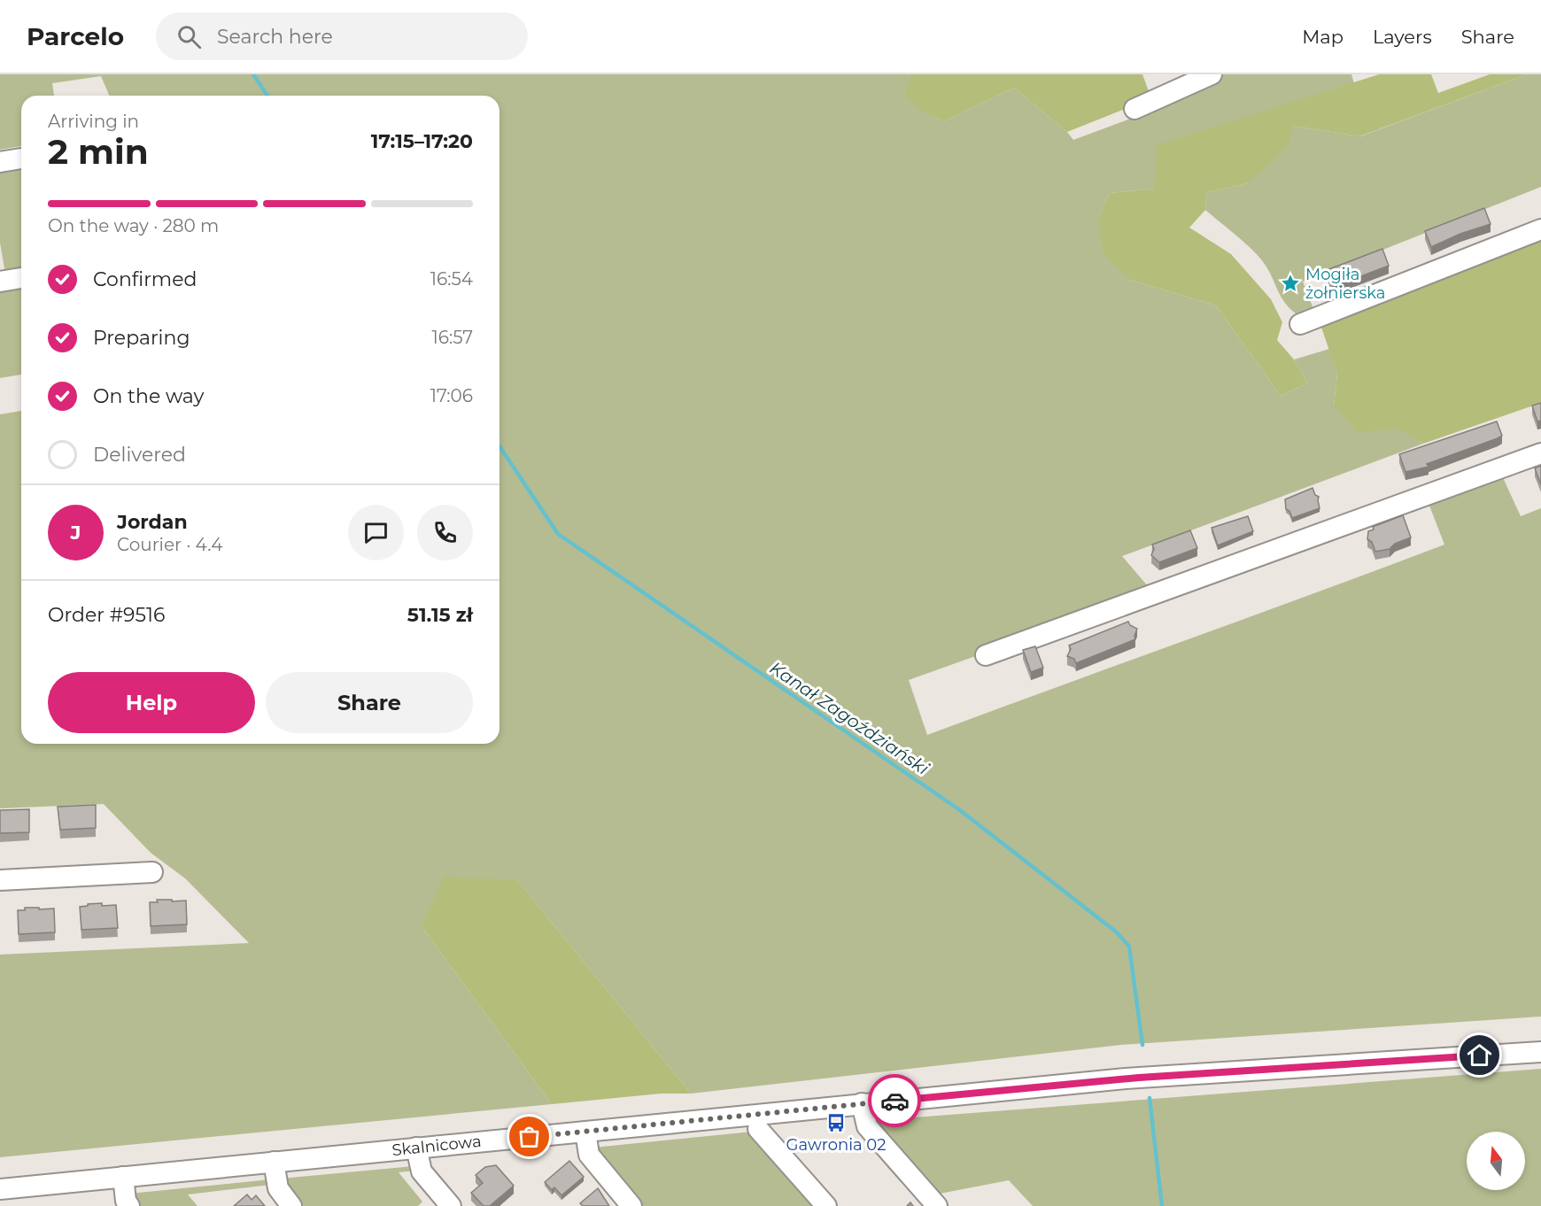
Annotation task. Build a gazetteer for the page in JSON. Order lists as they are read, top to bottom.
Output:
{
  "streets": {
    "street": ["Skalnicowa"]
  },
  "water": ["Kanał Zagoździański"],
  "places": {
    "place": ["Mogiła żołnierska"],
    "bus stop": ["Gawronia 02"]
  },
  "north": "top",
  "page": {
    "header": "Parcelo",
    "search": "Search here",
    "nav": ["Map", "Layers", "Share"],
    "heading": ["2 min", "Arriving in", "17:15–17:20"],
    "panel": [
      "Jordan",
      "Courier · 4.4",
      "Order #9516",
      "51.15 zł"
    ],
    "bar": "On the way · 280 m",
    "list": [
      ["Confirmed", "16:54"],
      ["Preparing", "16:57"],
      ["On the way", "17:06"],
      "Delivered"
    ],
    "round": "J",
    "buttons": ["Help", "Share"]
  }
}
